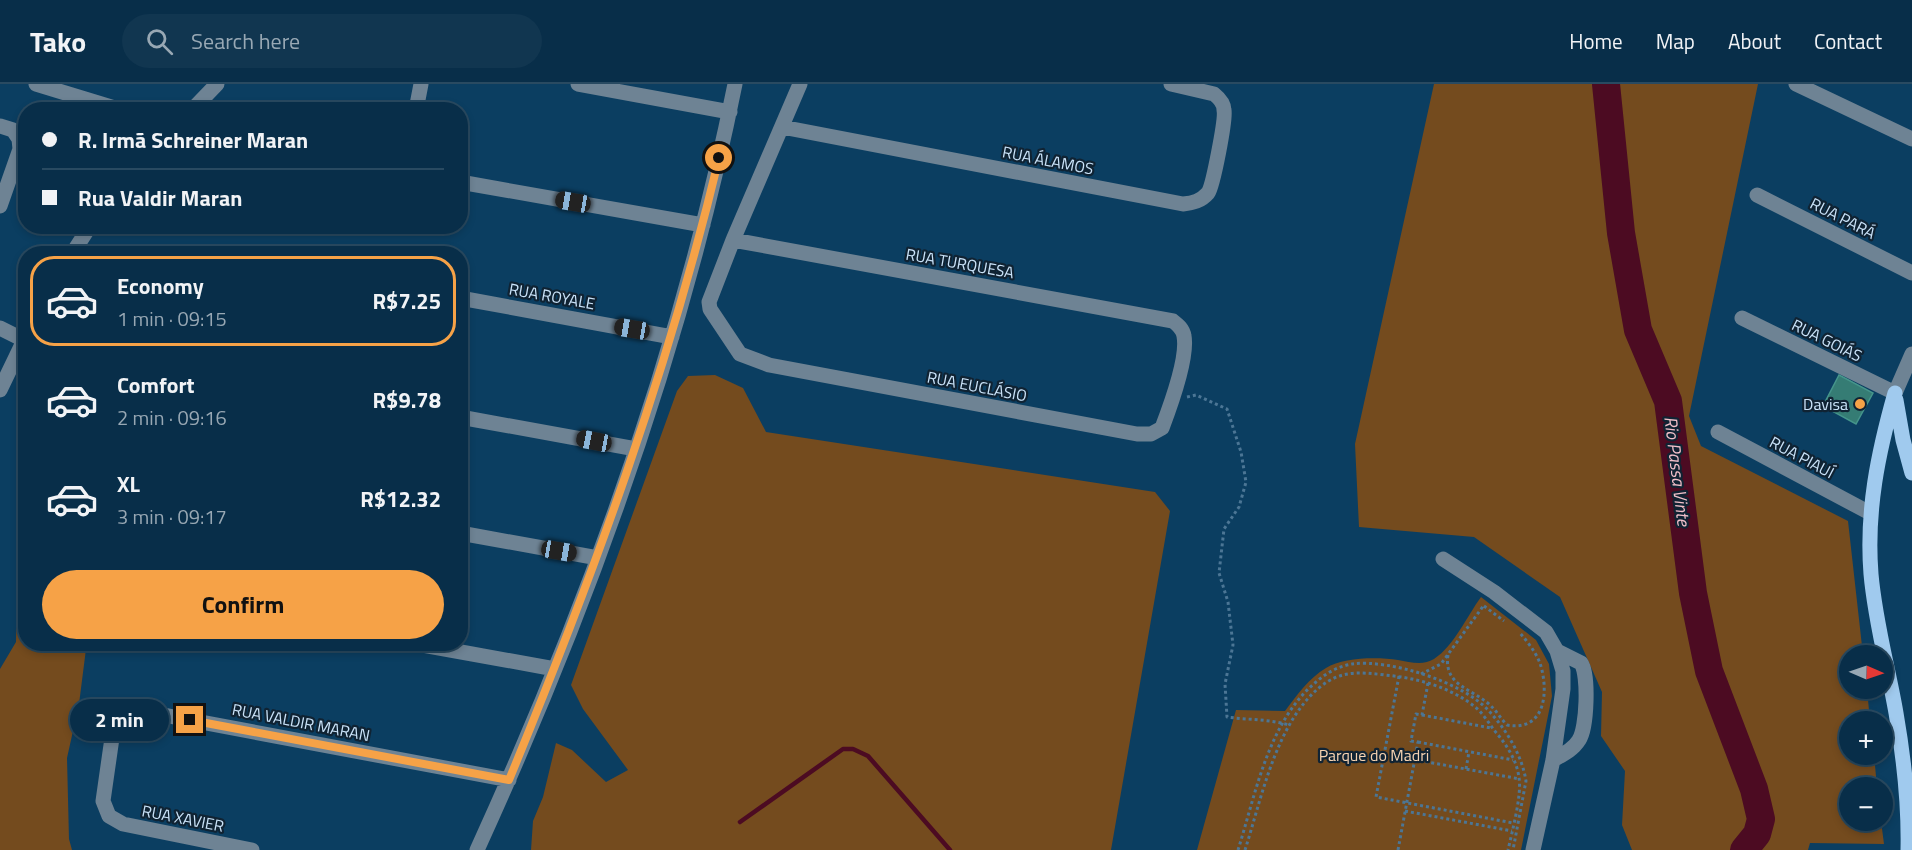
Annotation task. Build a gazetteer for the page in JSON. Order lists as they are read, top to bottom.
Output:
{
  "streets": {
    "street": [
      "RUA ÁLAMOS",
      "RUA PARÁ",
      "RUA TURQUESA",
      "RUA ROYALE",
      "RUA GOIÁS",
      "RUA EUCLÁSIO",
      "RUA PIAUÍ",
      "RUA VALDIR MARAN",
      "RUA XAVIER"
    ]
  },
  "crossings": [
    ["RUA TURQUESA", "RUA EUCLÁSIO"],
    ["RUA VALDIR MARAN", "RUA XAVIER"]
  ],
  "water": ["Rio Passa Vinte"],
  "parks": ["Parque do Madri"],
  "places": ["Davisa"],
  "north": "right",
  "page": {
    "header": "Tako",
    "search": "Search here",
    "nav": [
      "Home",
      "Map",
      "About",
      "Contact"
    ],
    "banner": ["R. Irmã Schreiner Maran", "Rua Valdir Maran"],
    "list": [
      {
        "name": "Economy",
        "note": "1 min · 09:15",
        "value": "R$7.25"
      },
      {
        "name": "Comfort",
        "note": "2 min · 09:16",
        "value": "R$9.78"
      },
      {
        "name": "XL",
        "note": "3 min · 09:17",
        "value": "R$12.32"
      }
    ],
    "buttons": "Confirm",
    "map_buttons": ["+", "−"],
    "bubble": "2 min"
  }
}
